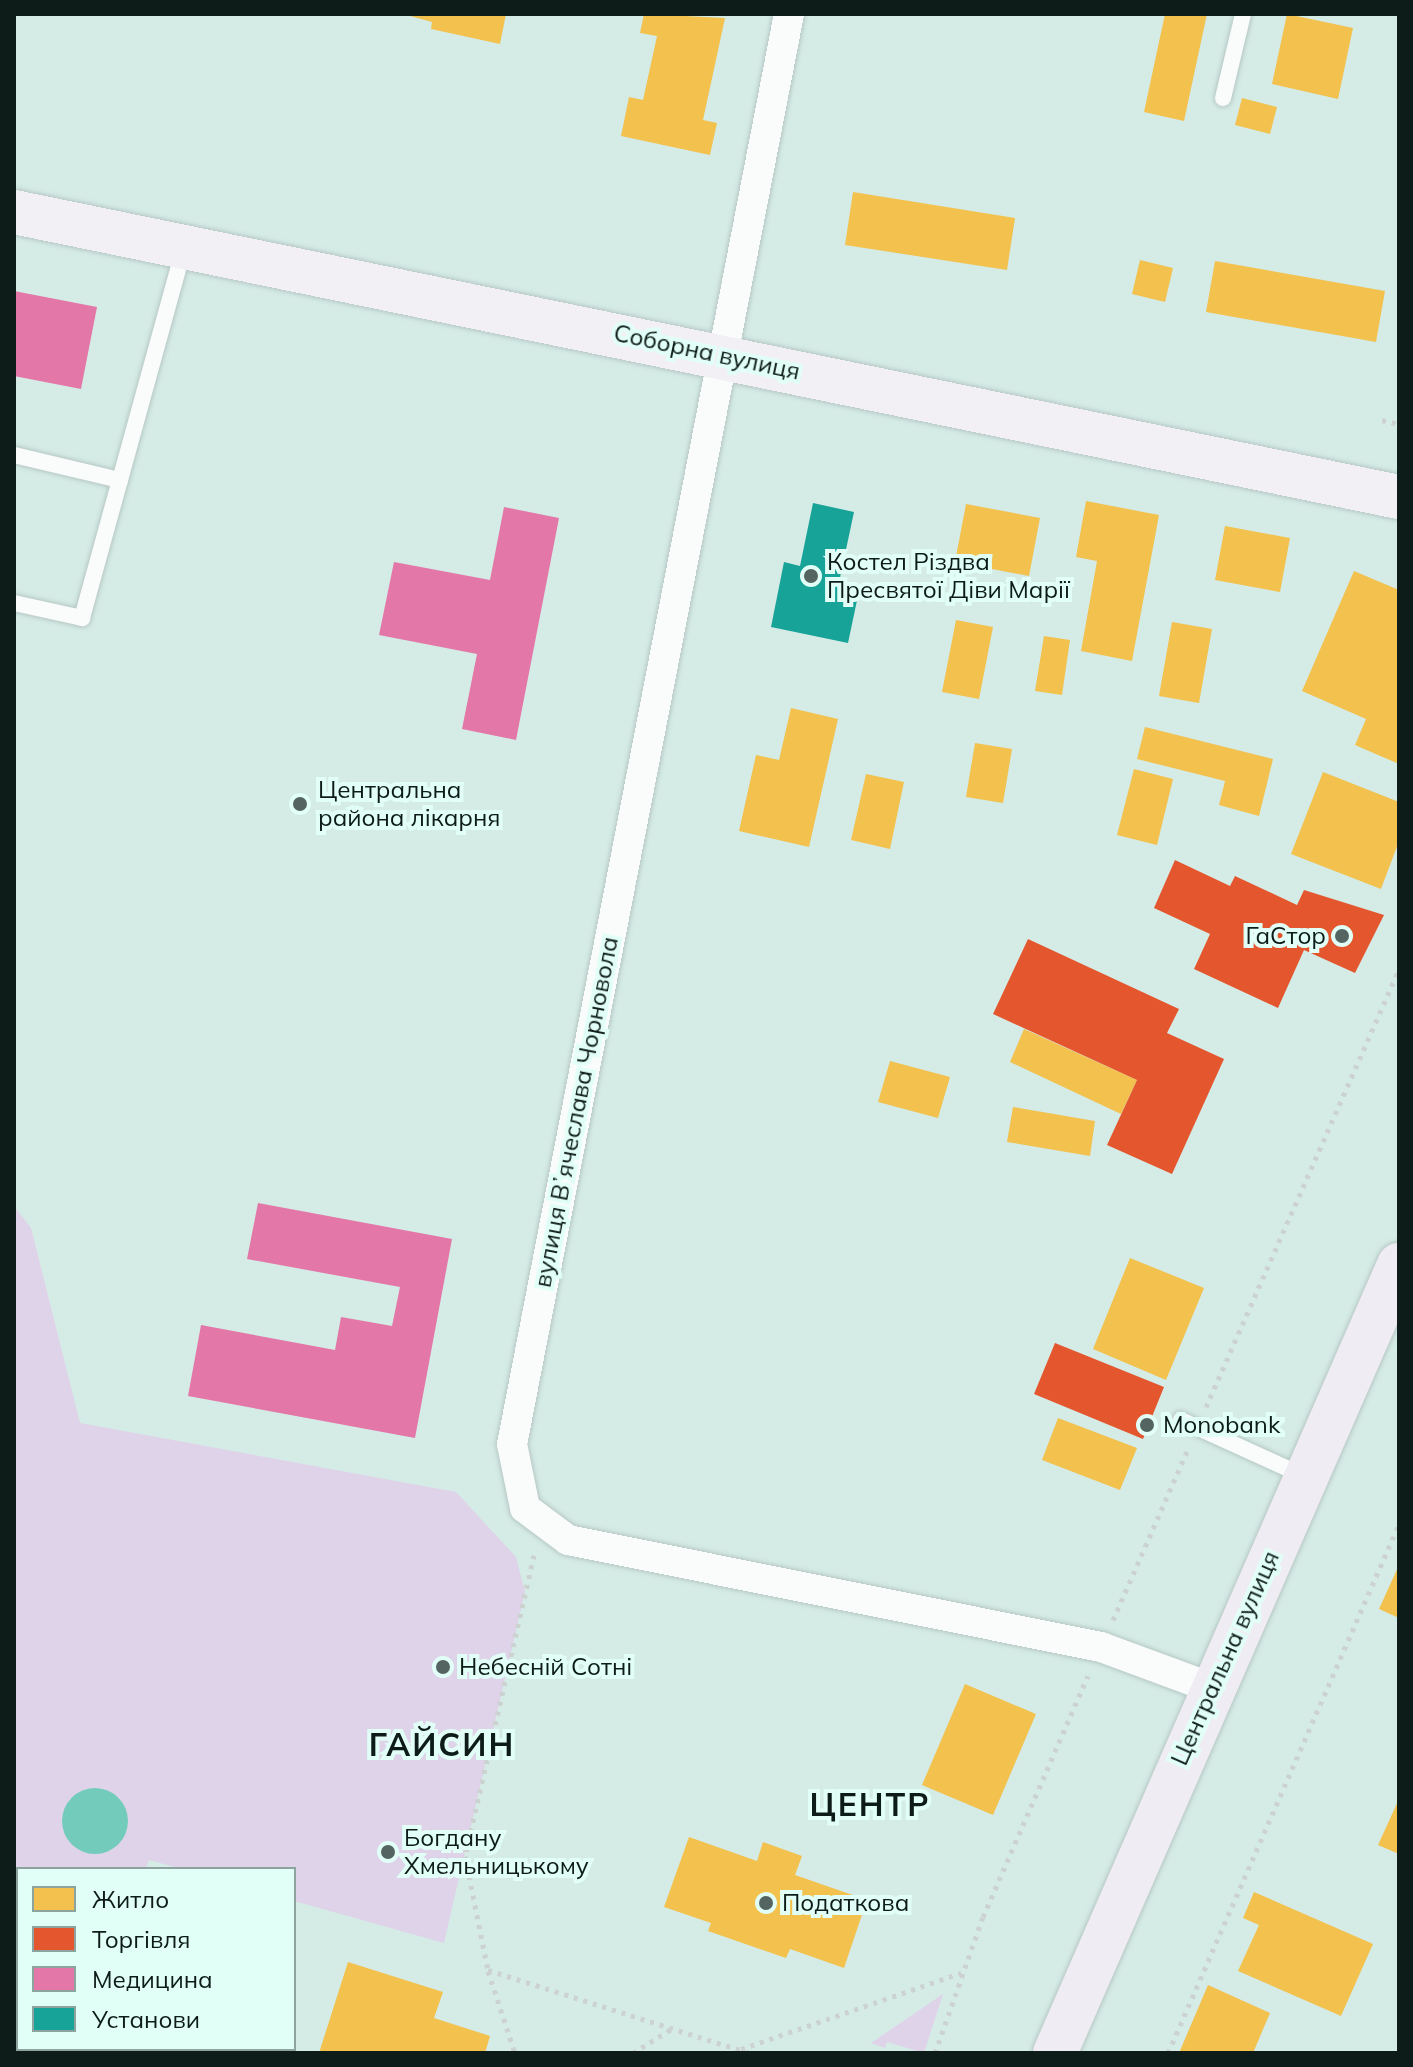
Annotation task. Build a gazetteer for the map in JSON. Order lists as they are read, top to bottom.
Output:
{
  "streets": {
    "highway": ["Центральна вулиця"],
    "main road": ["Соборна вулиця"],
    "street": ["вулиця Вʼячеслава Чорновола"]
  },
  "crossings": [
    ["Соборна вулиця", "вулиця Вʼячеслава Чорновола"],
    ["вулиця Вʼячеслава Чорновола", "Центральна вулиця"]
  ],
  "districts": ["ГАЙСИН", "ЦЕНТР"],
  "places": [
    "Костел Різдва Пресвятої Діви Марії",
    "Центральна района лікарня",
    "ГаСтор",
    "Monobank",
    "Небесній Сотні",
    "Богдану Хмельницькому",
    "Податкова"
  ],
  "legend": [
    "Житло",
    "Торгівля",
    "Медицина",
    "Установи"
  ]
}
